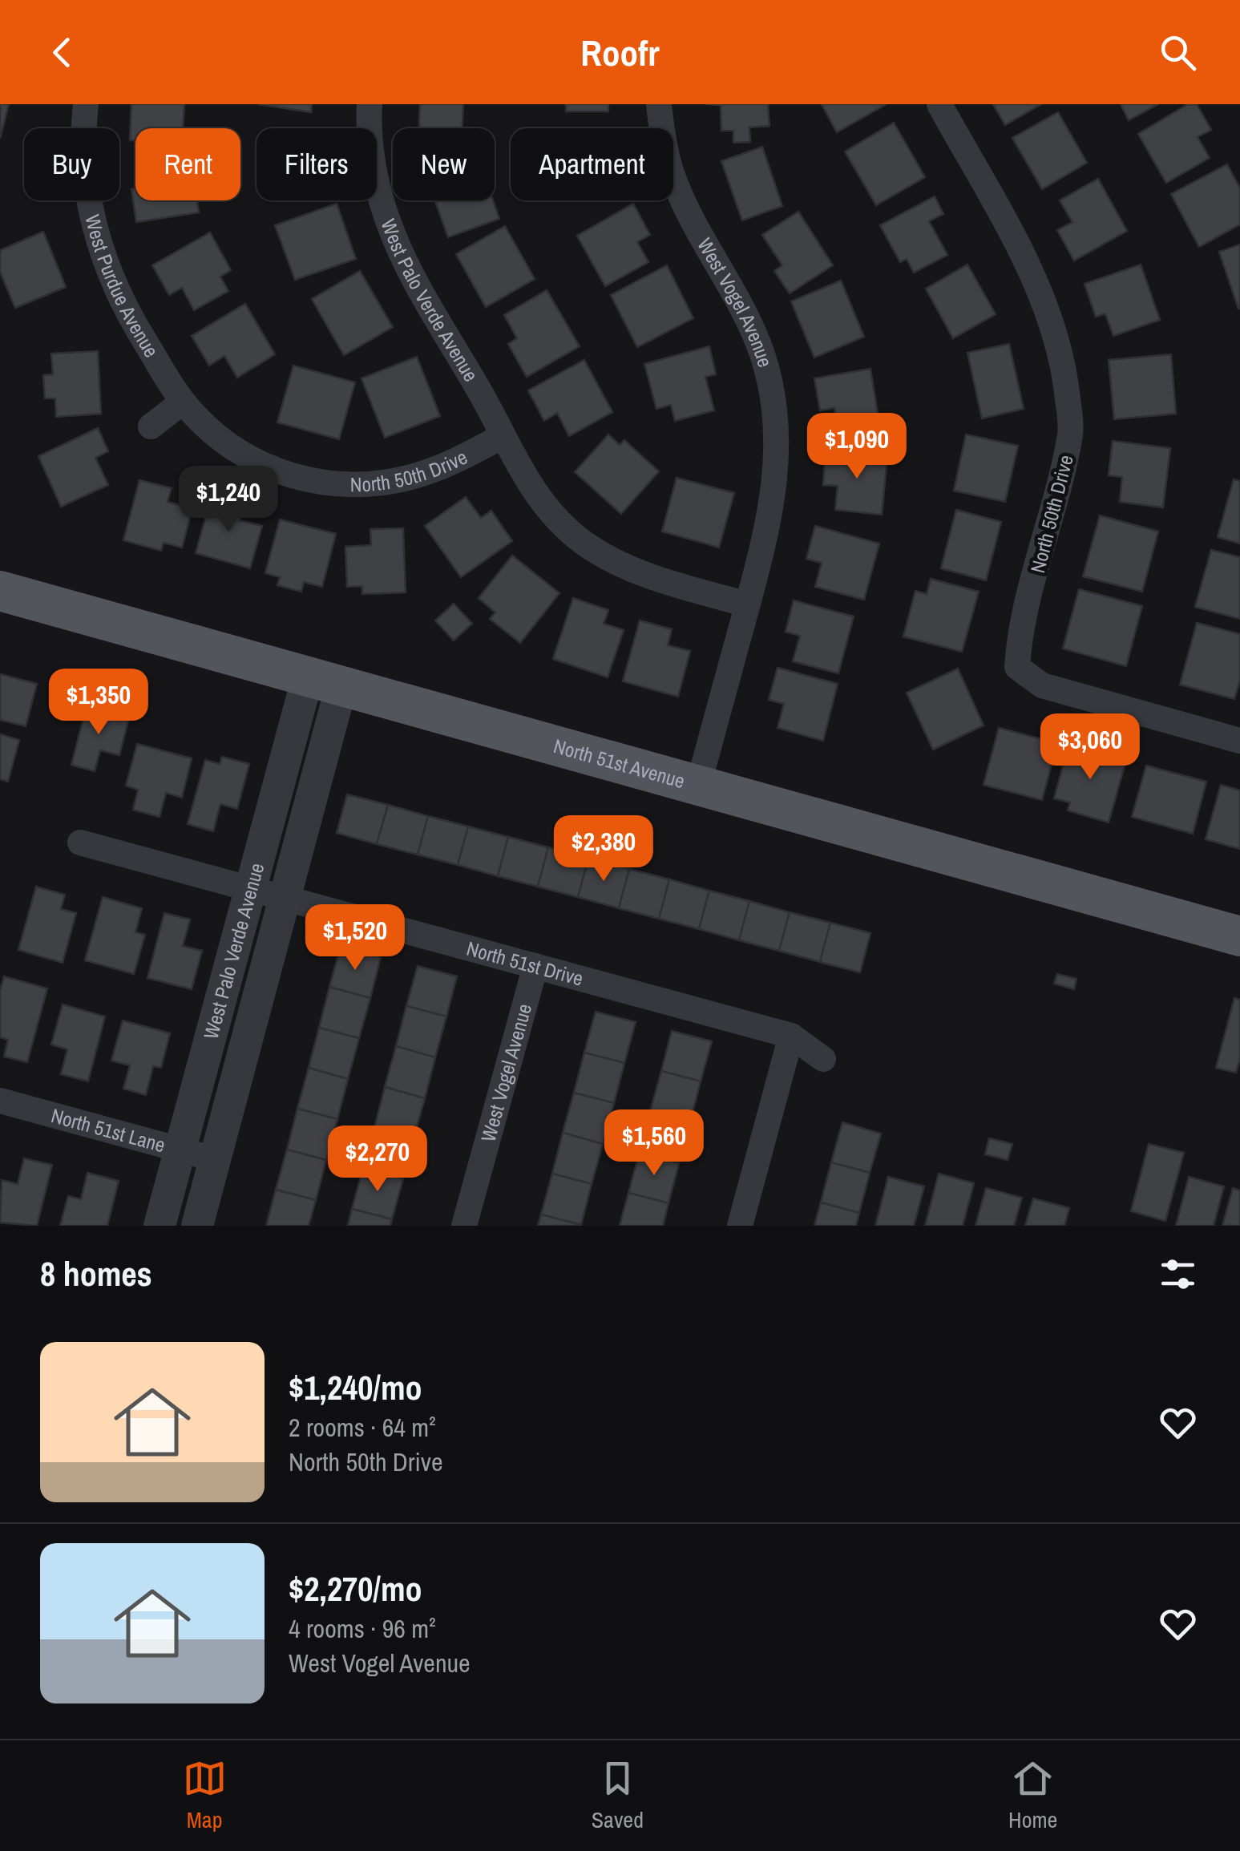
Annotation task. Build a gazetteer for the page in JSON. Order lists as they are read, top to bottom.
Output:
{
  "streets": {
    "main road": ["North 51st Avenue"],
    "street": [
      "West Purdue Avenue",
      "West Palo Verde Avenue",
      "West Vogel Avenue",
      "North 50th Drive",
      "North 51st Drive",
      "North 51st Lane"
    ]
  },
  "crossings": [
    ["West Purdue Avenue", "North 50th Drive"],
    ["West Palo Verde Avenue", "North 50th Drive"],
    ["West Palo Verde Avenue", "North 51st Avenue"],
    ["West Palo Verde Avenue", "North 51st Drive"],
    ["West Palo Verde Avenue", "North 51st Lane"],
    ["West Vogel Avenue", "North 51st Avenue"],
    ["West Vogel Avenue", "North 51st Drive"]
  ],
  "page": {
    "header": "Roofr",
    "chip": [
      "Buy",
      "Rent",
      "Filters",
      "New",
      "Apartment"
    ],
    "price": [
      "$1,090",
      "$1,240",
      "$1,350",
      "$3,060",
      "$2,380",
      "$1,520",
      "$1,560",
      "$2,270"
    ],
    "heading": "8 homes",
    "list": [
      {
        "name": "$1,240/mo",
        "note": "2 rooms · 64 m² · North 50th Drive"
      },
      {
        "name": "$2,270/mo",
        "note": "4 rooms · 96 m² · West Vogel Avenue"
      }
    ],
    "tabs": ["Map", "Saved", "Home"]
  }
}
